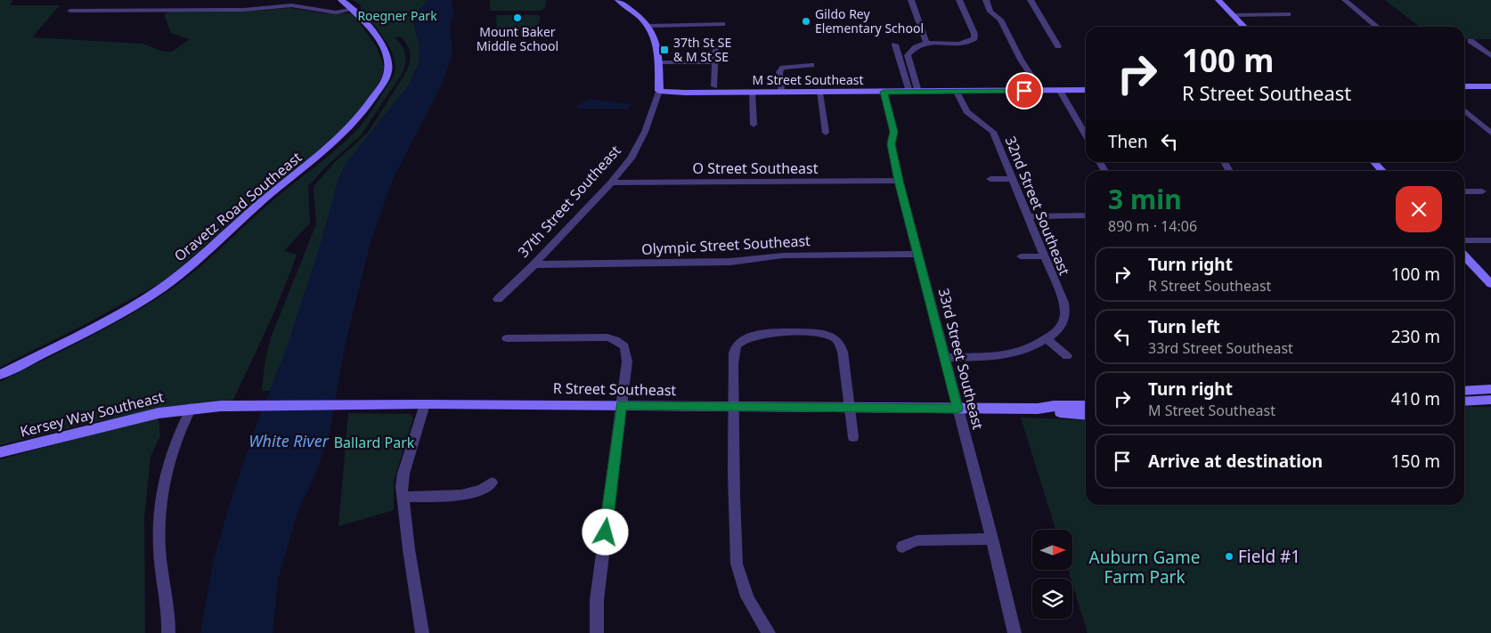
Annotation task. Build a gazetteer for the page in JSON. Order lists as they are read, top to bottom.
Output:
{
  "streets": {
    "street": [
      "M Street Southeast",
      "O Street Southeast",
      "37th Street Southeast",
      "32nd Street Southeast",
      "Oravetz Road Southeast",
      "Olympic Street Southeast",
      "33rd Street Southeast",
      "R Street Southeast",
      "Kersey Way Southeast"
    ]
  },
  "crossings": [
    ["M Street Southeast", "37th Street Southeast"],
    ["M Street Southeast", "32nd Street Southeast"],
    ["M Street Southeast", "33rd Street Southeast"],
    ["O Street Southeast", "37th Street Southeast"],
    ["O Street Southeast", "33rd Street Southeast"],
    ["37th Street Southeast", "Olympic Street Southeast"],
    ["Olympic Street Southeast", "33rd Street Southeast"],
    ["33rd Street Southeast", "R Street Southeast"],
    ["R Street Southeast", "Kersey Way Southeast"]
  ],
  "water": ["White River"],
  "parks": ["Roegner Park", "Ballard Park", "Auburn Game Farm Park"],
  "places": {
    "other": ["Mount Baker Middle School", "Gildo Rey Elementary School", "Field #1"],
    "transit": ["37th St SE & M St SE"]
  },
  "north": "right",
  "page": {
    "turn": ["100 m", "R Street Southeast"],
    "then": "Then",
    "heading": ["3 min", "890 m · 14:06"],
    "list": [
      {
        "name": "Turn right",
        "note": "R Street Southeast",
        "value": "100 m"
      },
      {
        "name": "Turn left",
        "note": "33rd Street Southeast",
        "value": "230 m"
      },
      {
        "name": "Turn right",
        "note": "M Street Southeast",
        "value": "410 m"
      },
      {
        "name": "Arrive at destination",
        "value": "150 m"
      }
    ]
  }
}
